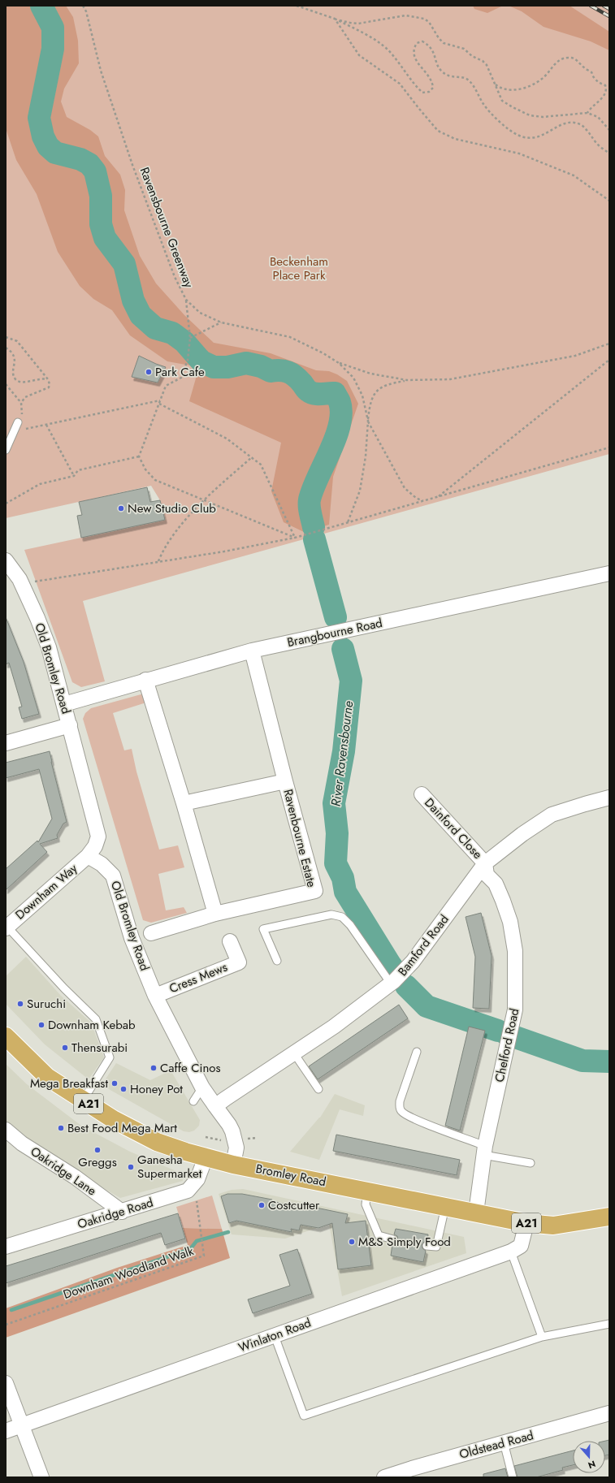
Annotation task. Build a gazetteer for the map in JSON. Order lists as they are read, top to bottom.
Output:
{
  "streets": {
    "main road": ["A21", "Bromley Road"],
    "street": [
      "Brangbourne Road",
      "Old Bromley Road",
      "Dainford Close",
      "Ravenbourne Estate",
      "Downham Way",
      "Bamford Road",
      "Cress Mews",
      "Chelford Road",
      "Oakridge Lane",
      "Oakridge Road",
      "Winlaton Road",
      "Oldstead Road"
    ],
    "path": ["Ravensbourne Greenway", "Downham Woodland Walk"]
  },
  "crossings": [
    ["Brangbourne Road", "Old Bromley Road"],
    ["Brangbourne Road", "Ravenbourne Estate"],
    ["Old Bromley Road", "Downham Way"],
    ["Old Bromley Road", "Bamford Road"],
    ["Old Bromley Road", "Cress Mews"],
    ["Old Bromley Road", "Bromley Road"],
    ["Dainford Close", "Bamford Road"],
    ["Dainford Close", "Chelford Road"],
    ["Bamford Road", "Chelford Road"],
    ["Chelford Road", "Bromley Road"],
    ["Oakridge Lane", "Oakridge Road"],
    ["Bromley Road", "Oakridge Road"],
    ["Bromley Road", "Winlaton Road"]
  ],
  "water": ["River Ravensbourne"],
  "parks": ["Beckenham Place Park"],
  "places": [
    "Park Cafe",
    "New Studio Club",
    "Suruchi",
    "Downham Kebab",
    "Thensurabi",
    "Caffe Cinos",
    "Mega Breakfast",
    "Honey Pot",
    "Best Food Mega Mart",
    "Greggs",
    "Ganesha Supermarket",
    "Costcutter",
    "M&S Simply Food"
  ],
  "north": "bottom"
}
